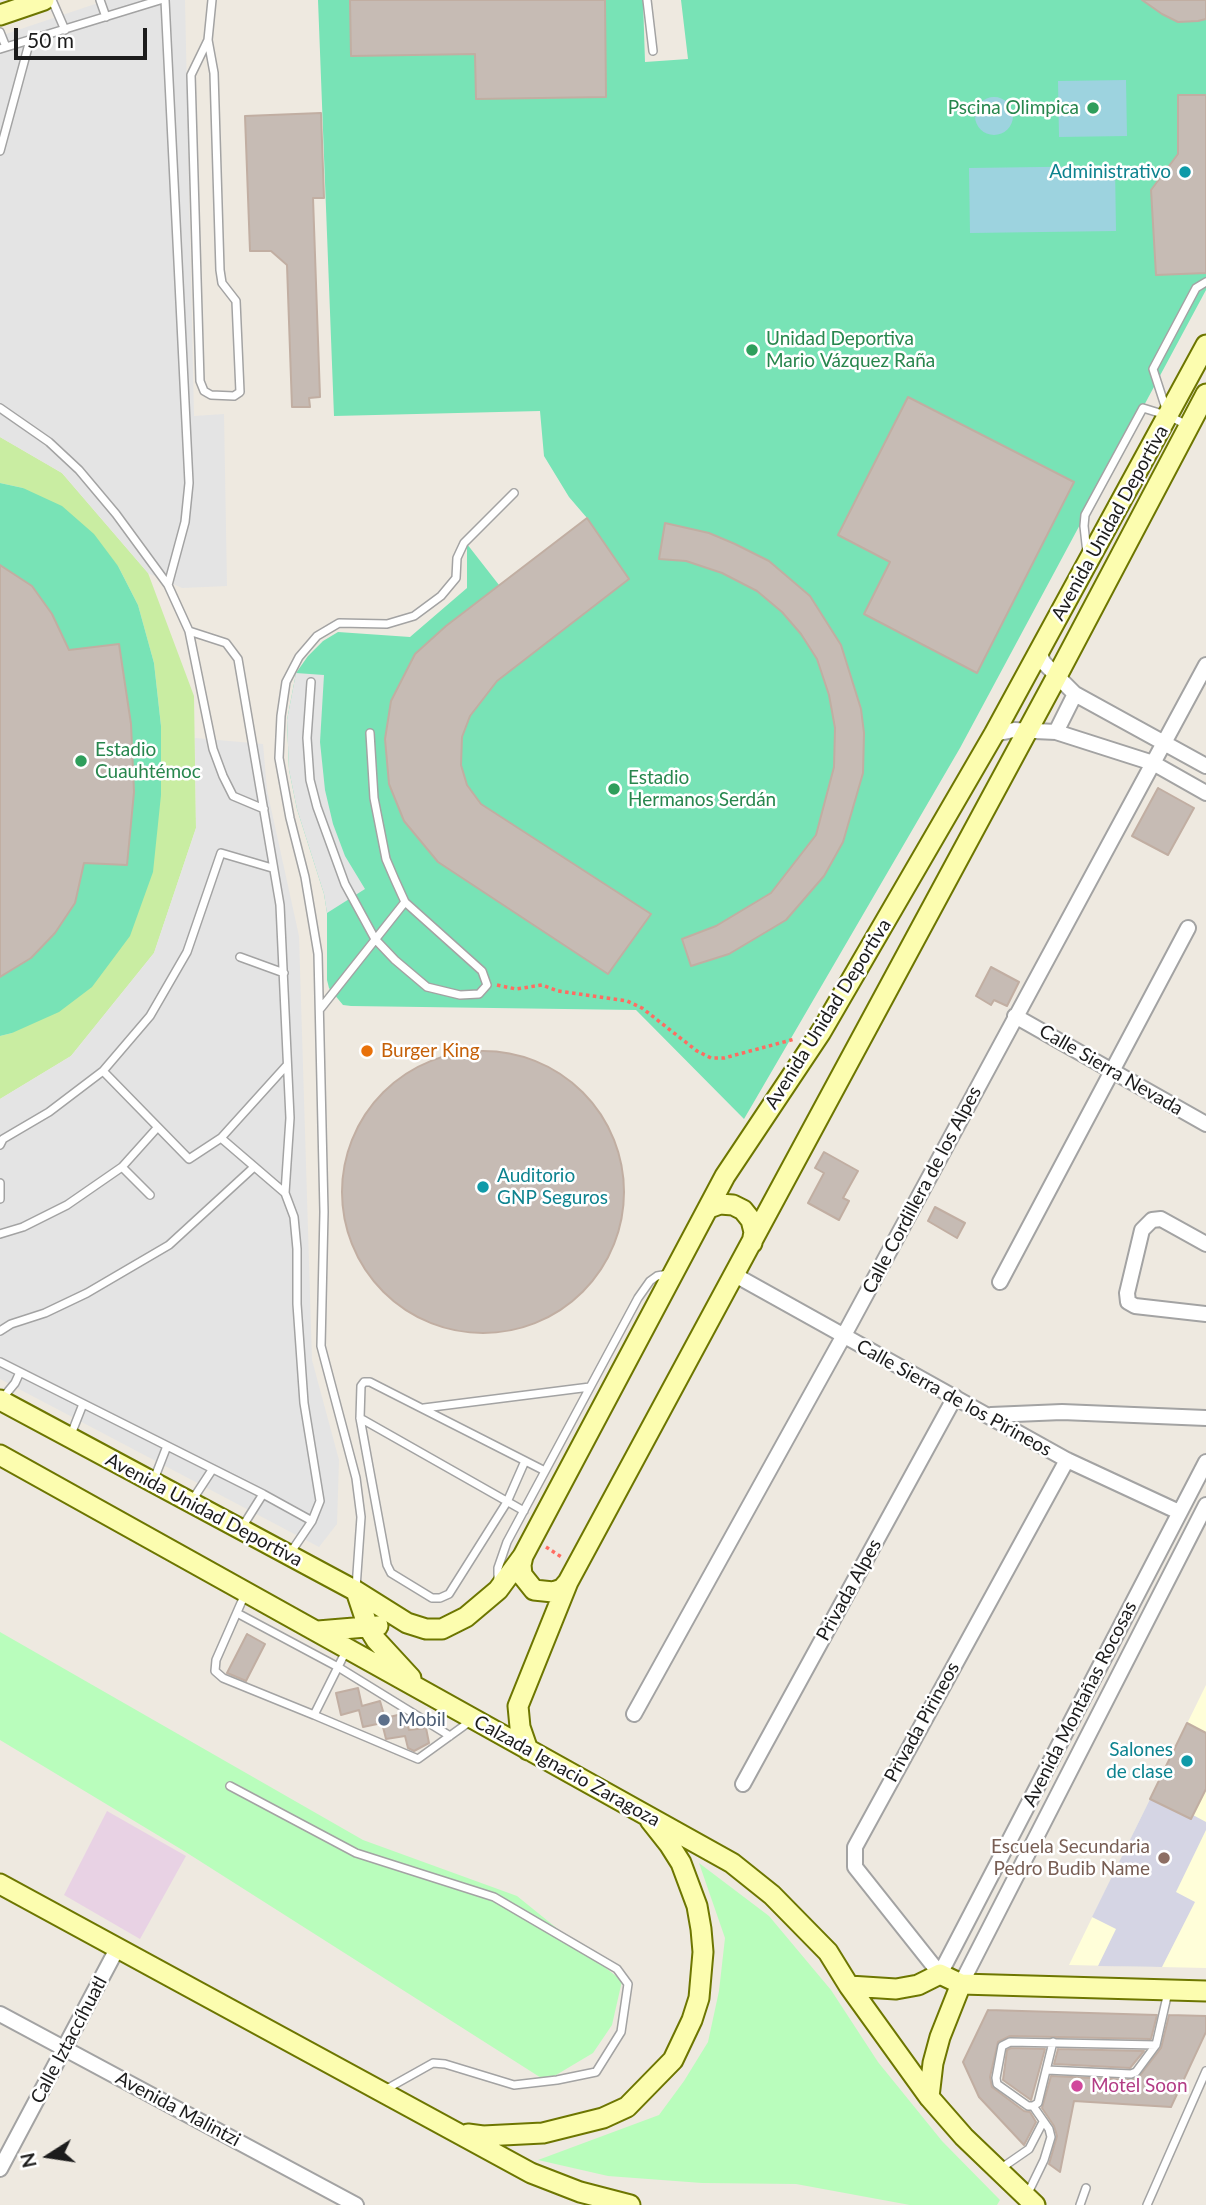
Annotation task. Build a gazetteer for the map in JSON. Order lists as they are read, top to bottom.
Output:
{
  "streets": {
    "street": [
      "Avenida Unidad Deportiva",
      "Calle Sierra Nevada",
      "Calle Cordillera de los Alpes",
      "Calle Sierra de los Pirineos",
      "Privada Alpes",
      "Avenida Montañas Rocosas",
      "Privada Pirineos",
      "Calzada Ignacio Zaragoza",
      "Calle Iztaccíhuatl",
      "Avenida Malintzi"
    ]
  },
  "crossings": [
    ["Avenida Unidad Deportiva", "Calle Sierra de los Pirineos"],
    ["Avenida Unidad Deportiva", "Calzada Ignacio Zaragoza"],
    ["Calle Sierra Nevada", "Calle Cordillera de los Alpes"],
    ["Calle Cordillera de los Alpes", "Calle Sierra de los Pirineos"],
    ["Calle Sierra de los Pirineos", "Privada Alpes"],
    ["Calle Sierra de los Pirineos", "Avenida Montañas Rocosas"],
    ["Calle Sierra de los Pirineos", "Privada Pirineos"],
    ["Avenida Montañas Rocosas", "Privada Pirineos"],
    ["Avenida Montañas Rocosas", "Calzada Ignacio Zaragoza"],
    ["Calle Iztaccíhuatl", "Avenida Malintzi"]
  ],
  "places": [
    "Pscina Olimpica",
    "Administrativo",
    "Unidad Deportiva Mario Vázquez Raña",
    "Estadio Cuauhtémoc",
    "Estadio Hermanos Serdán",
    "Burger King",
    "Auditorio GNP Seguros",
    "Mobil",
    "Salones de clase",
    "Escuela Secundaria Pedro Budib Name",
    "Motel Soon"
  ],
  "scale_bar": "50 m",
  "north": "left"
}
